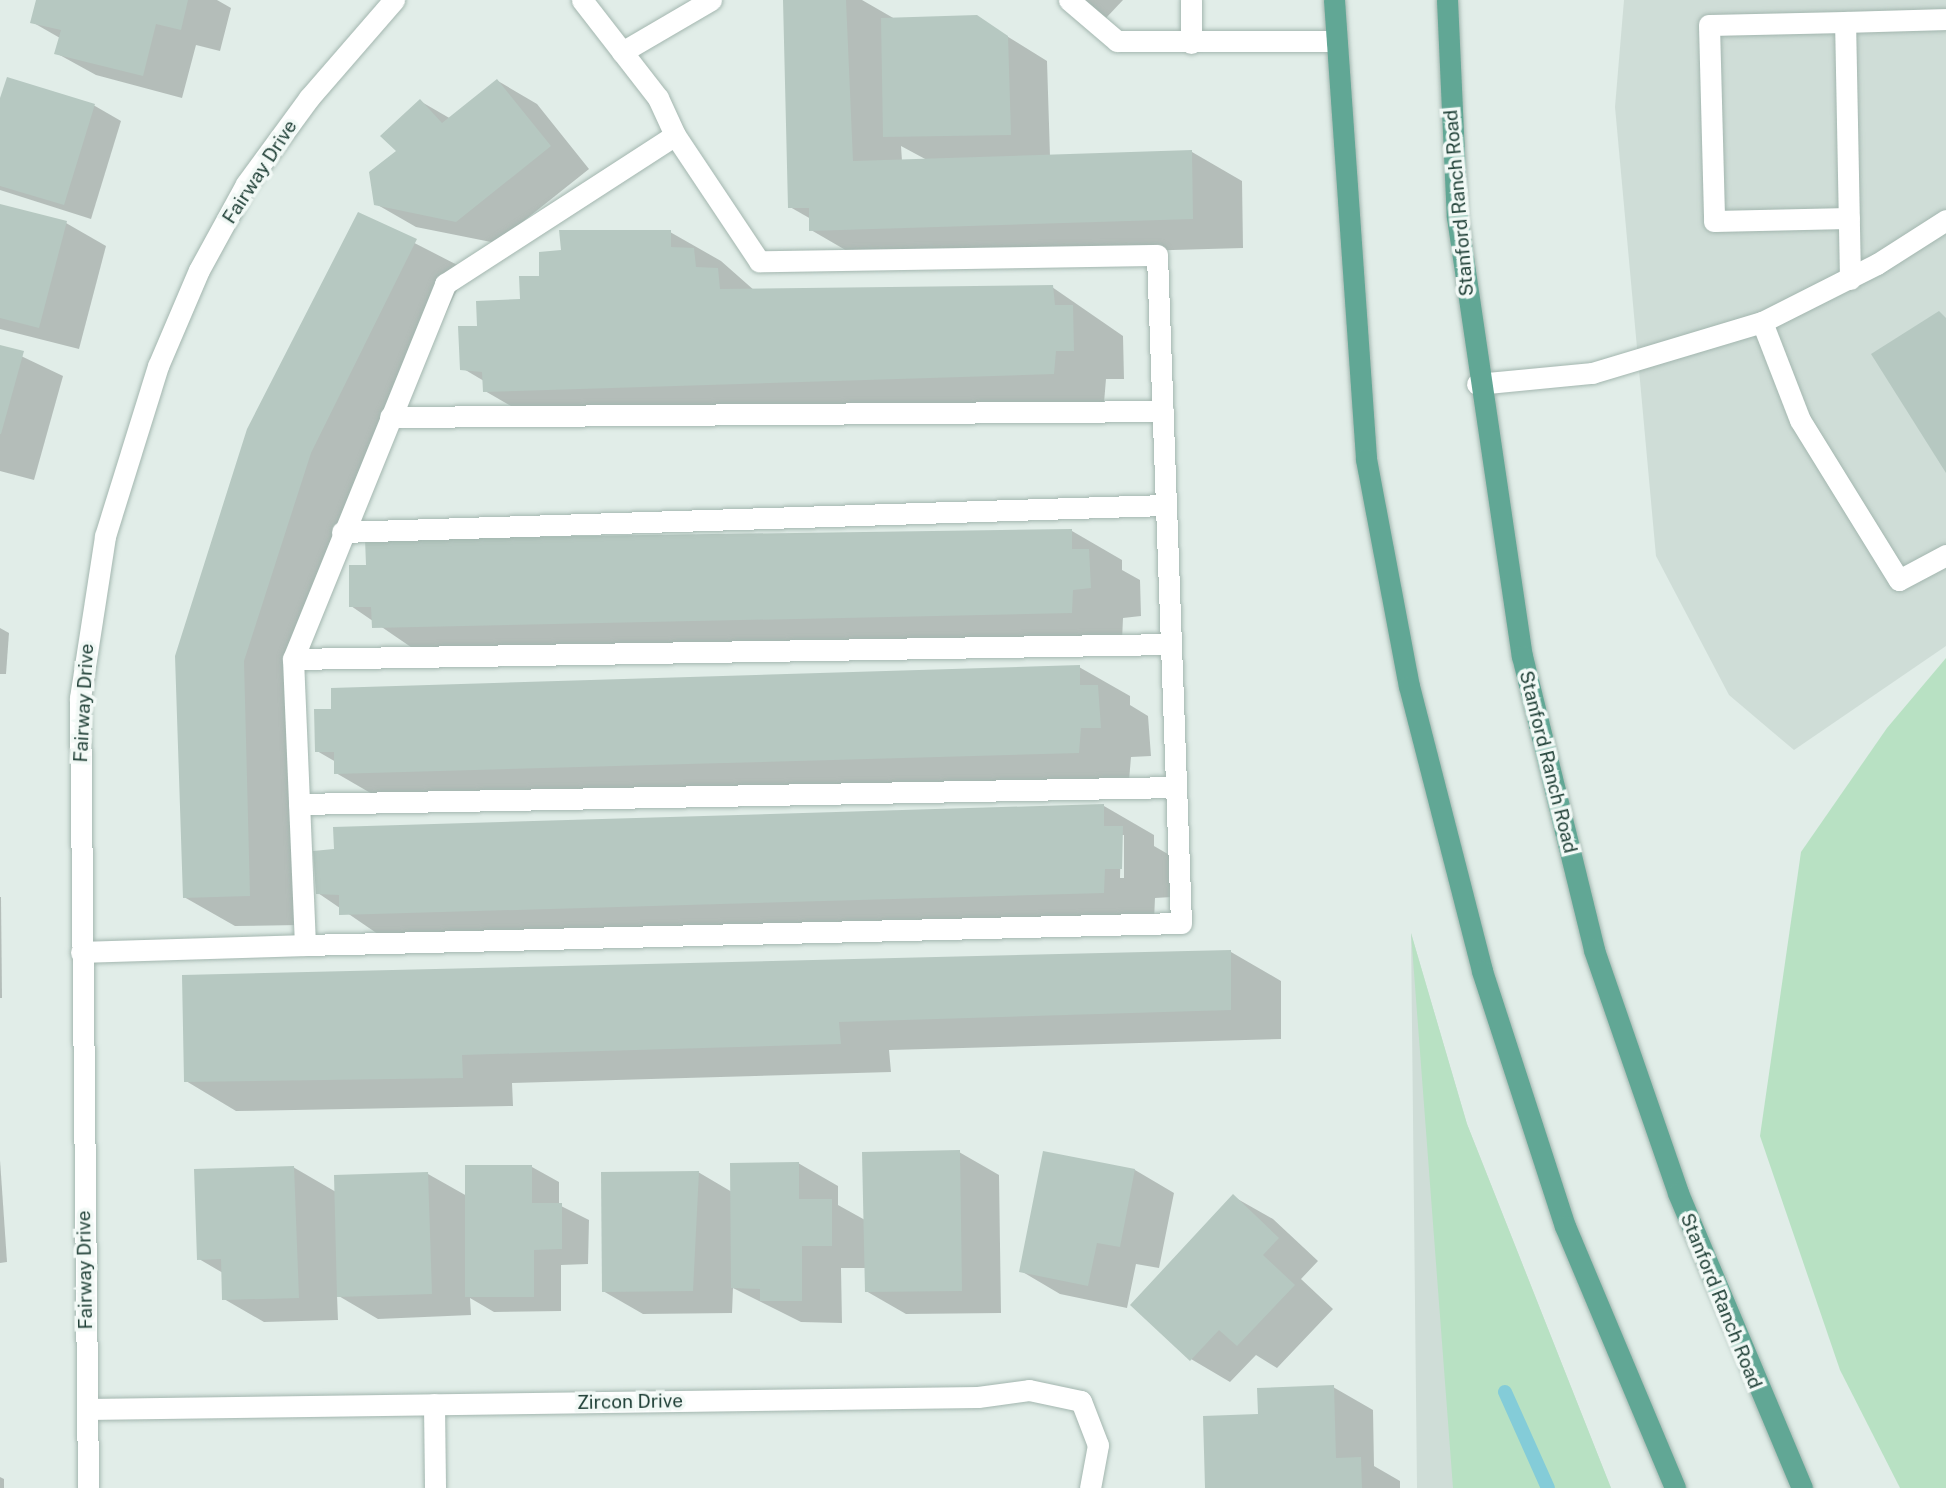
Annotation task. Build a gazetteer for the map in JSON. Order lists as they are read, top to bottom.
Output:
{
  "streets": {
    "main road": ["Stanford Ranch Road"],
    "street": ["Fairway Drive", "Zircon Drive"]
  },
  "crossings": [
    ["Fairway Drive", "Zircon Drive"]
  ]
}
